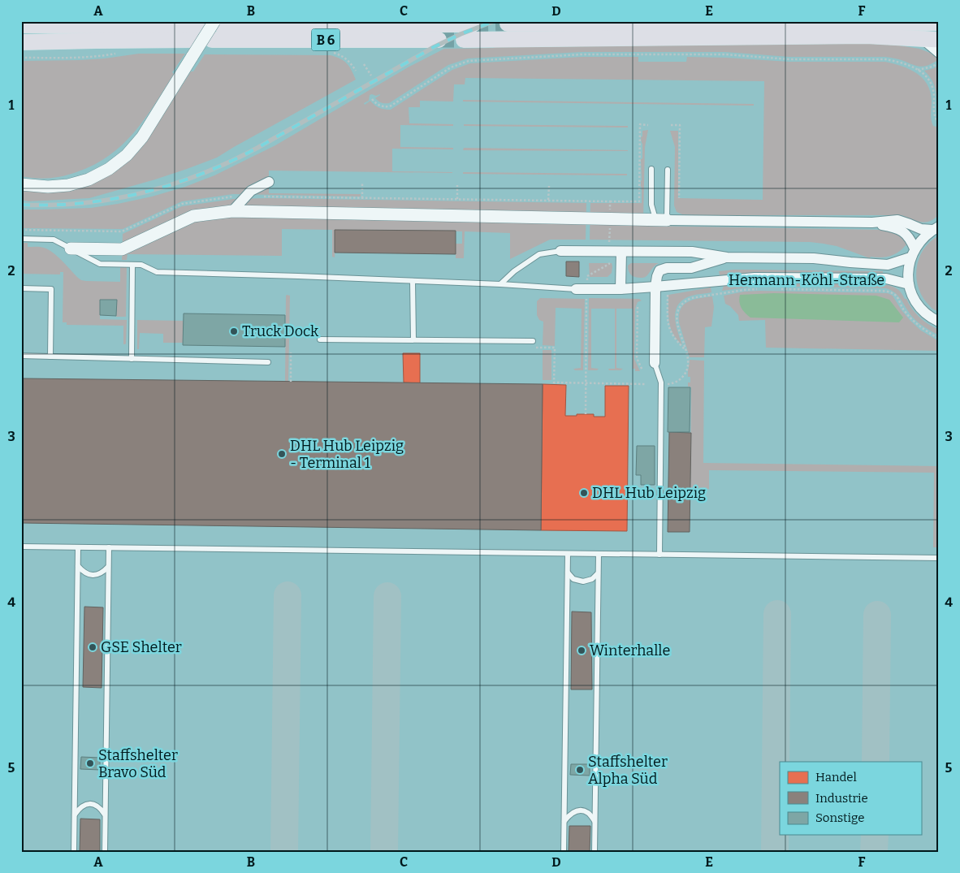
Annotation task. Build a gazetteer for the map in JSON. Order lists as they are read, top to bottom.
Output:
{
  "streets": {
    "main road": ["B 6"],
    "street": ["Hermann-Köhl-Straße"]
  },
  "places": [
    "Truck Dock",
    "DHL Hub Leipzig - Terminal 1",
    "DHL Hub Leipzig",
    "GSE Shelter",
    "Winterhalle",
    "Staffshelter Bravo Süd",
    "Staffshelter Alpha Süd"
  ],
  "legend": ["Handel", "Industrie", "Sonstige"],
  "grid": {
    "columns": [
      "A",
      "B",
      "C",
      "D",
      "E",
      "F"
    ],
    "rows": [
      "1",
      "2",
      "3",
      "4",
      "5"
    ]
  }
}
